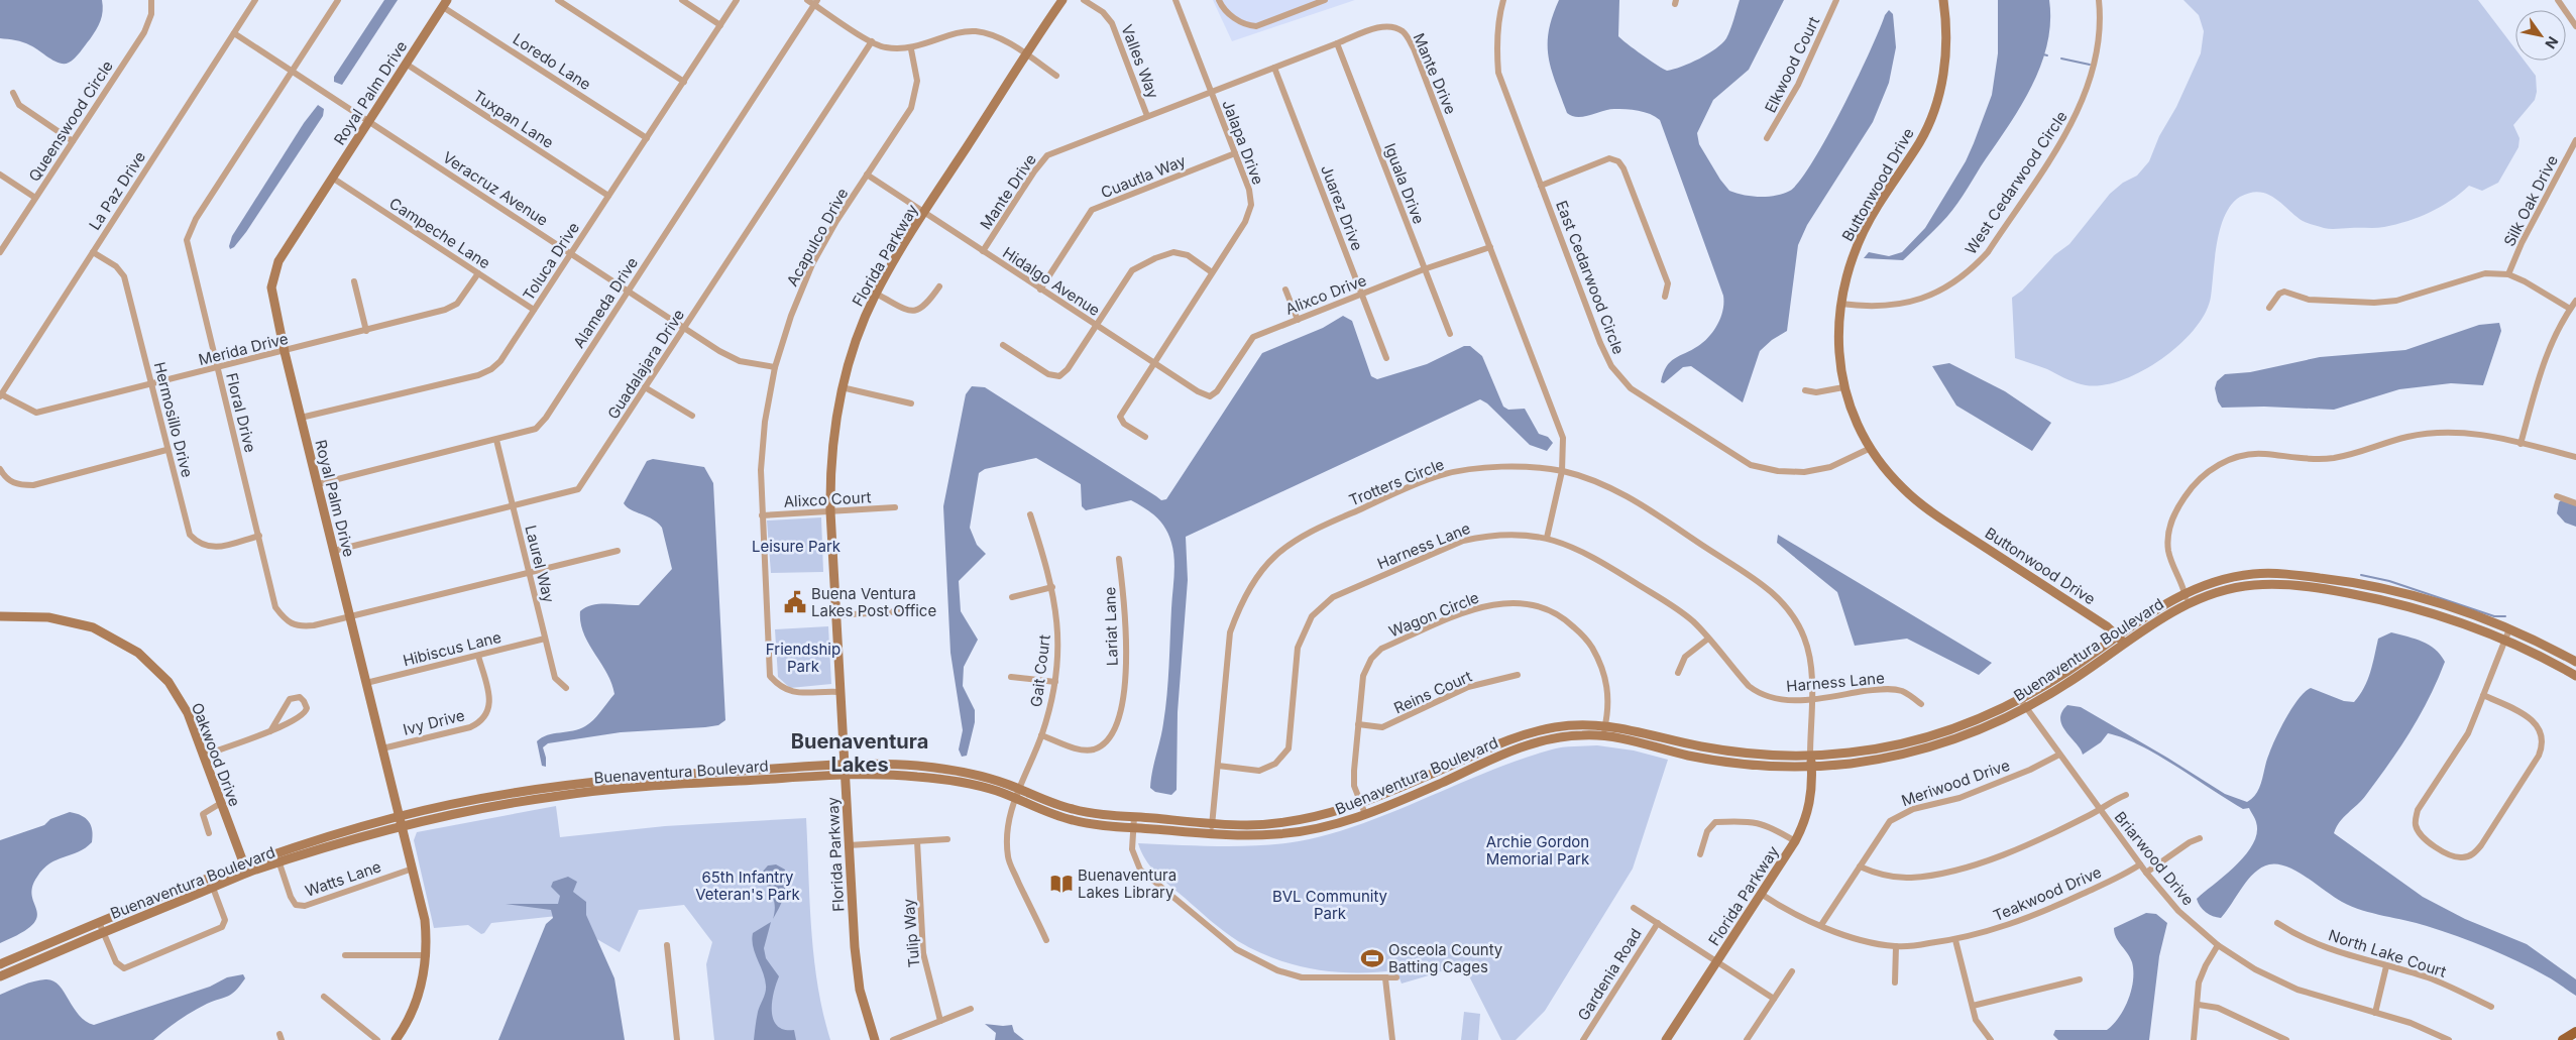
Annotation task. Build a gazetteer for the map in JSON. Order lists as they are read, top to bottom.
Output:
{
  "streets": {
    "main road": [
      "Royal Palm Drive",
      "Buttonwood Drive",
      "Florida Parkway",
      "Buenaventura Boulevard",
      "Oakwood Drive"
    ],
    "street": [
      "Loredo Lane",
      "Valles Way",
      "Elkwood Court",
      "Mante Drive",
      "Tuxpan Lane",
      "Queenswood Circle",
      "Jalapa Drive",
      "Cuautla Way",
      "West Cedarwood Circle",
      "Iguala Drive",
      "Veracruz Avenue",
      "La Paz Drive",
      "Silk Oak Drive",
      "Juarez Drive",
      "Campeche Lane",
      "Acapulco Drive",
      "Toluca Drive",
      "East Cedarwood Circle",
      "Hidalgo Avenue",
      "Alixco Drive",
      "Alameda Drive",
      "Merida Drive",
      "Guadalajara Drive",
      "Floral Drive",
      "Hermosillo Drive",
      "Trotters Circle",
      "Alixco Court",
      "Harness Lane",
      "Laurel Way",
      "Wagon Circle",
      "Lariat Lane",
      "Hibiscus Lane",
      "Gait Court",
      "Reins Court",
      "Ivy Drive",
      "Meriwood Drive",
      "Briarwood Drive",
      "Watts Lane",
      "Teakwood Drive",
      "Tulip Way",
      "North Lake Court",
      "Gardenia Road"
    ]
  },
  "crossings": [
    ["Loredo Lane", "Royal Palm Drive"],
    ["Loredo Lane", "Toluca Drive"],
    ["Valles Way", "Mante Drive"],
    ["Mante Drive", "Jalapa Drive"],
    ["Mante Drive", "Iguala Drive"],
    ["Mante Drive", "Juarez Drive"],
    ["Mante Drive", "Hidalgo Avenue"],
    ["Mante Drive", "Alixco Drive"],
    ["Mante Drive", "Trotters Circle"],
    ["Mante Drive", "Harness Lane"],
    ["Royal Palm Drive", "Tuxpan Lane"],
    ["Royal Palm Drive", "Veracruz Avenue"],
    ["Royal Palm Drive", "Campeche Lane"],
    ["Royal Palm Drive", "Toluca Drive"],
    ["Royal Palm Drive", "Alameda Drive"],
    ["Royal Palm Drive", "Merida Drive"],
    ["Royal Palm Drive", "Guadalajara Drive"],
    ["Royal Palm Drive", "Floral Drive"],
    ["Royal Palm Drive", "Hibiscus Lane"],
    ["Royal Palm Drive", "Buenaventura Boulevard"],
    ["Royal Palm Drive", "Ivy Drive"],
    ["Royal Palm Drive", "Watts Lane"],
    ["Tuxpan Lane", "Toluca Drive"],
    ["Jalapa Drive", "Cuautla Way"],
    ["Jalapa Drive", "Hidalgo Avenue"],
    ["Cuautla Way", "Hidalgo Avenue"],
    ["West Cedarwood Circle", "Buttonwood Drive"],
    ["Iguala Drive", "Alixco Drive"],
    ["Buttonwood Drive", "East Cedarwood Circle"],
    ["Buttonwood Drive", "Buenaventura Boulevard"],
    ["Veracruz Avenue", "La Paz Drive"],
    ["Veracruz Avenue", "Acapulco Drive"],
    ["Veracruz Avenue", "Toluca Drive"],
    ["Veracruz Avenue", "Alameda Drive"],
    ["Veracruz Avenue", "Guadalajara Drive"],
    ["Veracruz Avenue", "Floral Drive"],
    ["La Paz Drive", "Merida Drive"],
    ["La Paz Drive", "Hermosillo Drive"],
    ["Juarez Drive", "Alixco Drive"],
    ["Campeche Lane", "Toluca Drive"],
    ["Campeche Lane", "Merida Drive"],
    ["Acapulco Drive", "Florida Parkway"],
    ["Acapulco Drive", "Hidalgo Avenue"],
    ["Acapulco Drive", "Alixco Court"],
    ["Florida Parkway", "Hidalgo Avenue"],
    ["Florida Parkway", "Trotters Circle"],
    ["Florida Parkway", "Alixco Court"],
    ["Florida Parkway", "Buenaventura Boulevard"],
    ["Florida Parkway", "Teakwood Drive"],
    ["Hidalgo Avenue", "Alixco Drive"],
    ["Alameda Drive", "Laurel Way"],
    ["Merida Drive", "Floral Drive"],
    ["Merida Drive", "Hermosillo Drive"],
    ["Guadalajara Drive", "Laurel Way"],
    ["Floral Drive", "Hermosillo Drive"],
    ["Floral Drive", "Laurel Way"],
    ["Trotters Circle", "Harness Lane"],
    ["Trotters Circle", "Buenaventura Boulevard"],
    ["Laurel Way", "Hibiscus Lane"],
    ["Wagon Circle", "Buenaventura Boulevard"],
    ["Wagon Circle", "Reins Court"],
    ["Lariat Lane", "Gait Court"],
    ["Hibiscus Lane", "Ivy Drive"],
    ["Buenaventura Boulevard", "Gait Court"],
    ["Buenaventura Boulevard", "Oakwood Drive"],
    ["Buenaventura Boulevard", "Briarwood Drive"],
    ["Buenaventura Boulevard", "Watts Lane"],
    ["Meriwood Drive", "Briarwood Drive"],
    ["Meriwood Drive", "Teakwood Drive"],
    ["Briarwood Drive", "Teakwood Drive"]
  ],
  "districts": ["Buenaventura Lakes"],
  "parks": [
    "Leisure Park",
    "Friendship Park",
    "Archie Gordon Memorial Park",
    "65th Infantry Veteran's Park",
    "BVL Community Park"
  ],
  "places": {
    "public building": ["Buena Ventura Lakes Post Office"],
    "library": ["Buenaventura Lakes Library"],
    "sports": ["Osceola County Batting Cages"]
  },
  "north": "bottom right"
}
